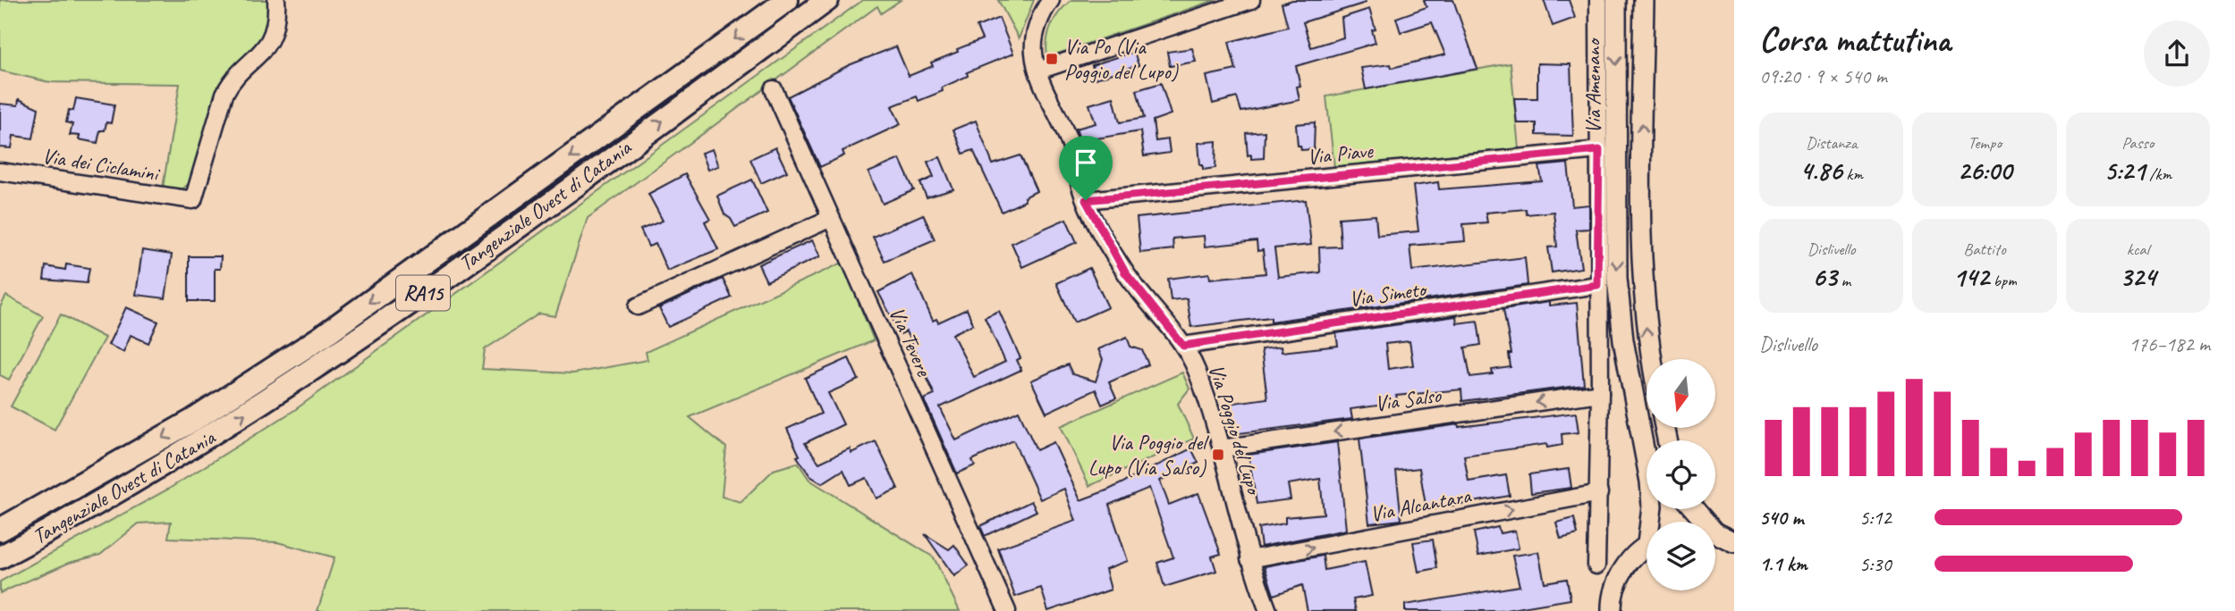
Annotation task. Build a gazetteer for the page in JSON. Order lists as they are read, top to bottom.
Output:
{
  "streets": {
    "highway": ["Tangenziale Ovest di Catania", "RA15"],
    "main road": ["Via Amenano"],
    "street": [
      "Via Piave",
      "Via dei Ciclamini",
      "Via Simeto",
      "Via Tevere",
      "Via Salso",
      "Via Poggio del Lupo",
      "Via Alcantara"
    ]
  },
  "crossings": [
    ["Via Piave", "Via Poggio del Lupo"],
    ["Via Simeto", "Via Poggio del Lupo"],
    ["Via Salso", "Via Poggio del Lupo"],
    ["Via Poggio del Lupo", "Via Alcantara"]
  ],
  "one_way": ["Via Salso", "Via Alcantara"],
  "places": {
    "transit": ["Via Po (Via Poggio del Lupo)", "Via Poggio del Lupo (Via Salso)"]
  },
  "north": "bottom",
  "page": {
    "heading": ["Corsa mattutina", "09:20 · 9 × 540 m"],
    "stats": [
      ["Distanza", "4.86 km"],
      ["Tempo", "26:00"],
      ["Passo", "5:21 /km"],
      ["Dislivello", "63 m"],
      ["Battito", "142 bpm"],
      ["kcal", "324"]
    ],
    "chart": ["Dislivello", "176–182 m"],
    "list": [
      {
        "name": "540 m",
        "note": "5:12"
      },
      {
        "name": "1.1 km",
        "note": "5:30"
      }
    ]
  }
}
